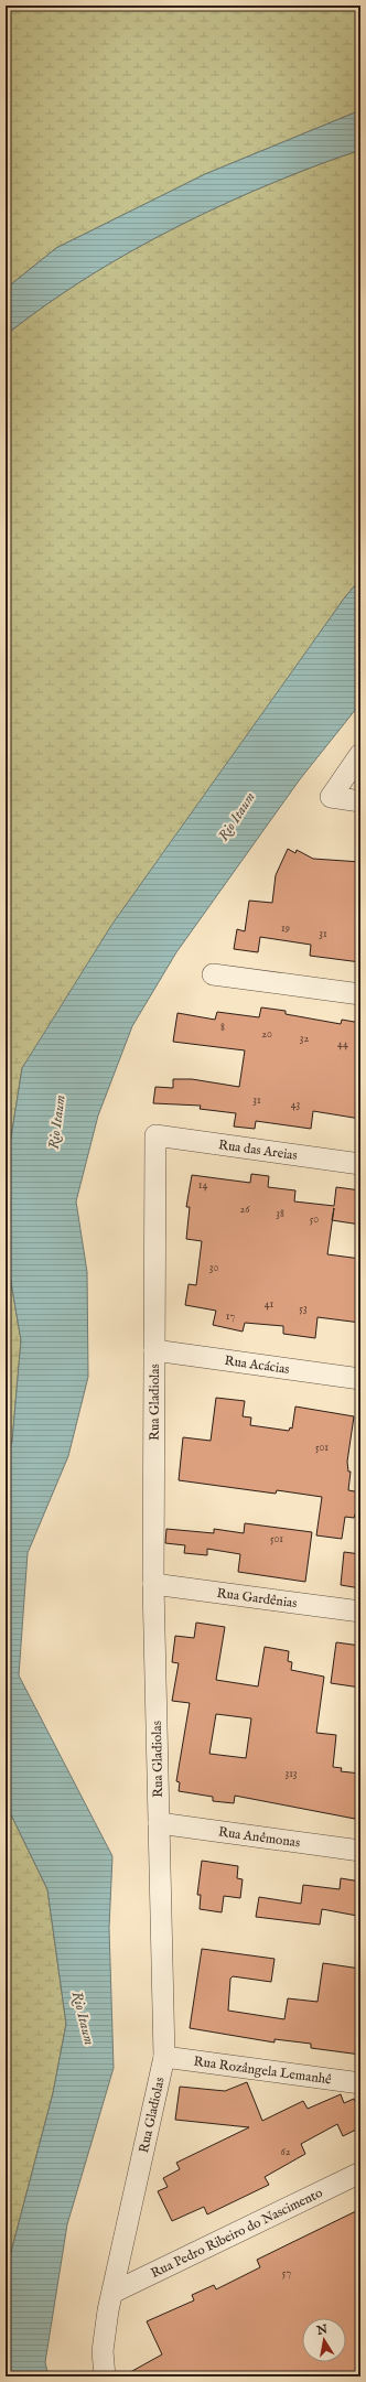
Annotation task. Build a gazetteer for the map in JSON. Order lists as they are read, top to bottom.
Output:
{
  "streets": {
    "street": [
      "Rua das Areias",
      "Rua Acácias",
      "Rua Gladiolas",
      "Rua Gardênias",
      "Rua Anêmonas",
      "Rua Rozângela Lemanhê",
      "Rua Pedro Ribeiro do Nascimento"
    ]
  },
  "crossings": [
    ["Rua das Areias", "Rua Gladiolas"],
    ["Rua Acácias", "Rua Gladiolas"],
    ["Rua Gladiolas", "Rua Gardênias"],
    ["Rua Gladiolas", "Rua Anêmonas"],
    ["Rua Gladiolas", "Rua Rozângela Lemanhê"],
    ["Rua Gladiolas", "Rua Pedro Ribeiro do Nascimento"]
  ],
  "water": ["Rio Itaum"],
  "house_numbers": [
    "19",
    "31",
    "8",
    "20",
    "32",
    "44",
    "31",
    "43",
    "14",
    "26",
    "38",
    "50",
    "30",
    "41",
    "53",
    "17",
    "501",
    "501",
    "313",
    "62",
    "57"
  ],
  "north": "top"
}
